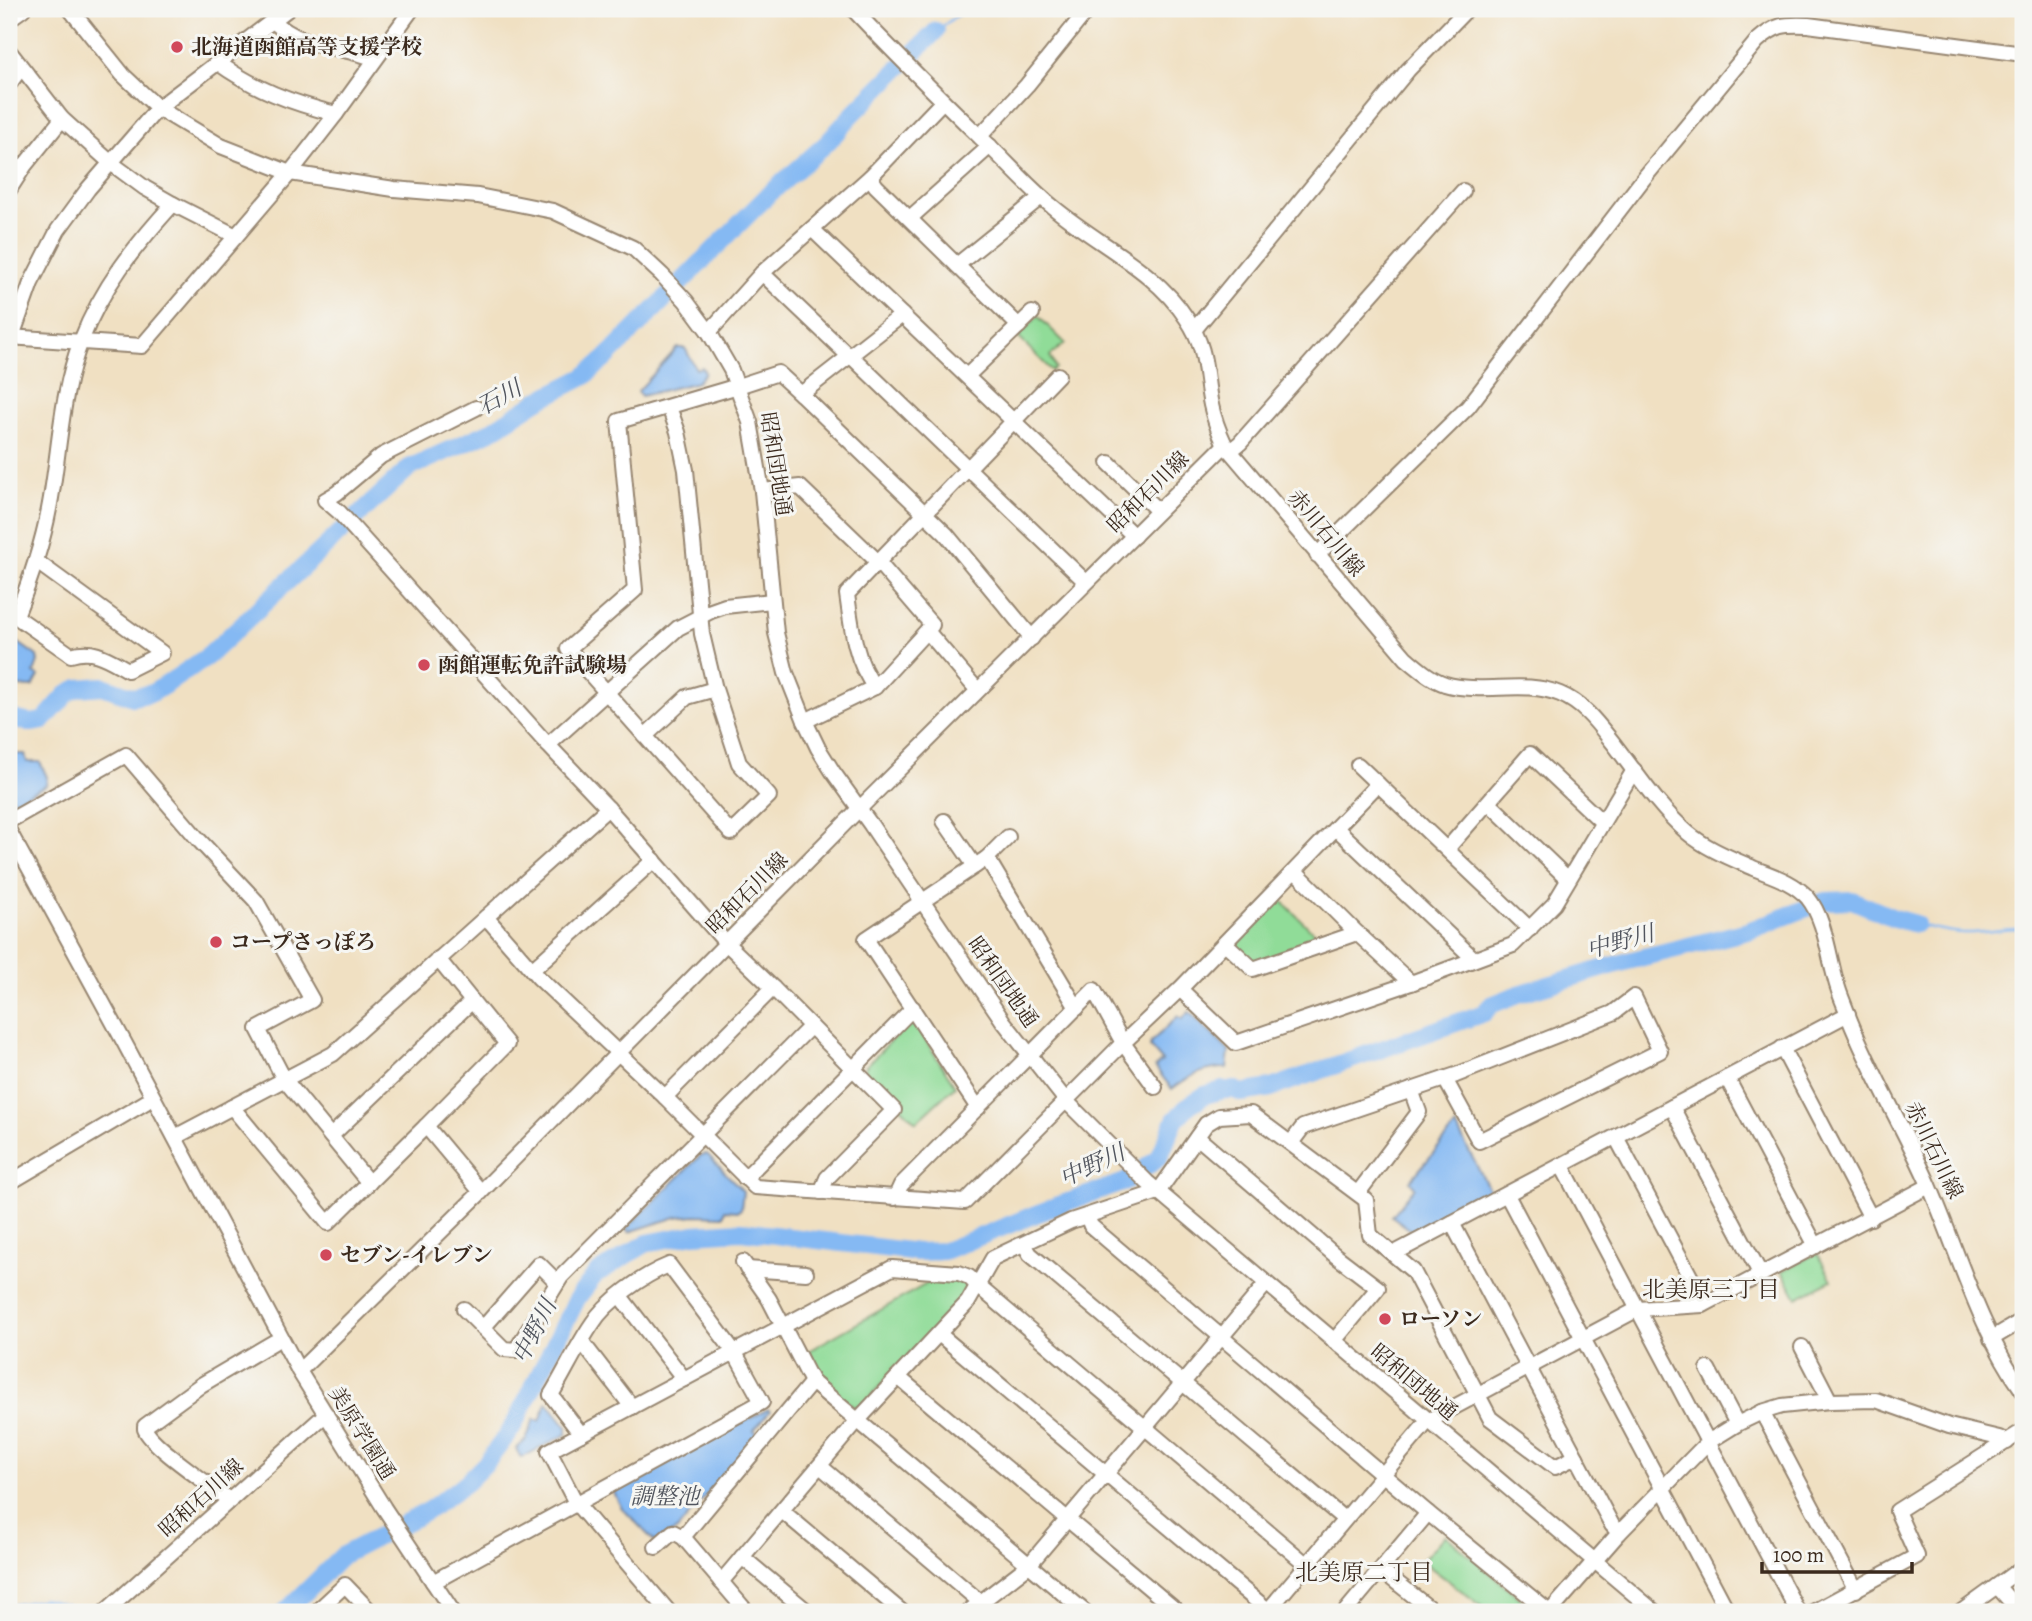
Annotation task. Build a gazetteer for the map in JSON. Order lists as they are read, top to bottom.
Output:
{
  "streets": {
    "street": [
      "昭和団地通",
      "昭和石川線",
      "赤川石川線",
      "美原学園通"
    ]
  },
  "crossings": [
    ["昭和団地通", "昭和石川線"],
    ["昭和石川線", "赤川石川線"],
    ["昭和石川線", "美原学園通"]
  ],
  "districts": ["北美原三丁目", "北美原二丁目"],
  "water": ["石川", "中野川", "調整池"],
  "places": [
    "北海道函館高等支援学校",
    "函館運転免許試験場",
    "コープさっぽろ",
    "セブン-イレブン",
    "ローソン"
  ],
  "scale_bar": "100 m"
}
